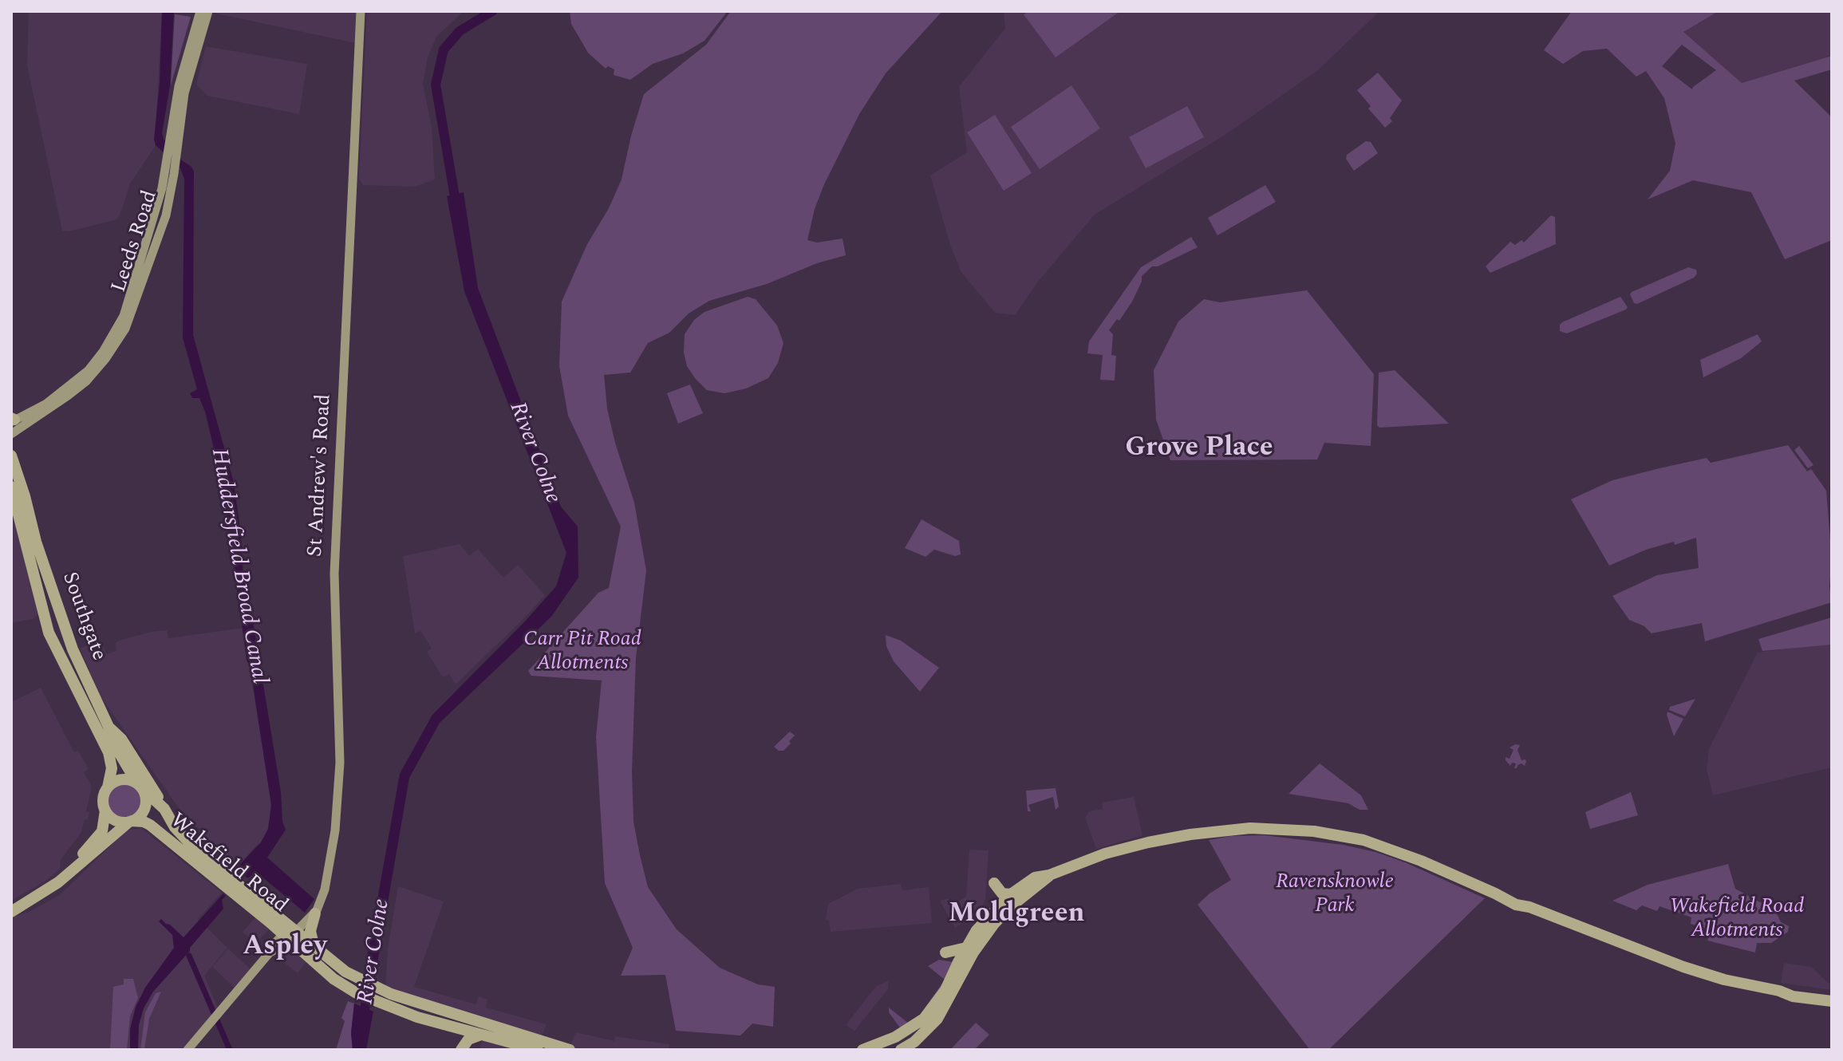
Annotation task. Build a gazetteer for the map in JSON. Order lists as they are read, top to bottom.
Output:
{
  "streets": {
    "highway": ["Southgate", "Wakefield Road"],
    "main road": ["Leeds Road", "St Andrew's Road"]
  },
  "crossings": [
    ["St Andrew's Road", "Wakefield Road"],
    ["Southgate", "Wakefield Road"]
  ],
  "districts": ["Grove Place", "Moldgreen", "Aspley"],
  "water": ["River Colne", "Huddersfield Broad Canal"],
  "parks": ["Carr Pit Road Allotments", "Ravensknowle Park", "Wakefield Road Allotments"]
}
